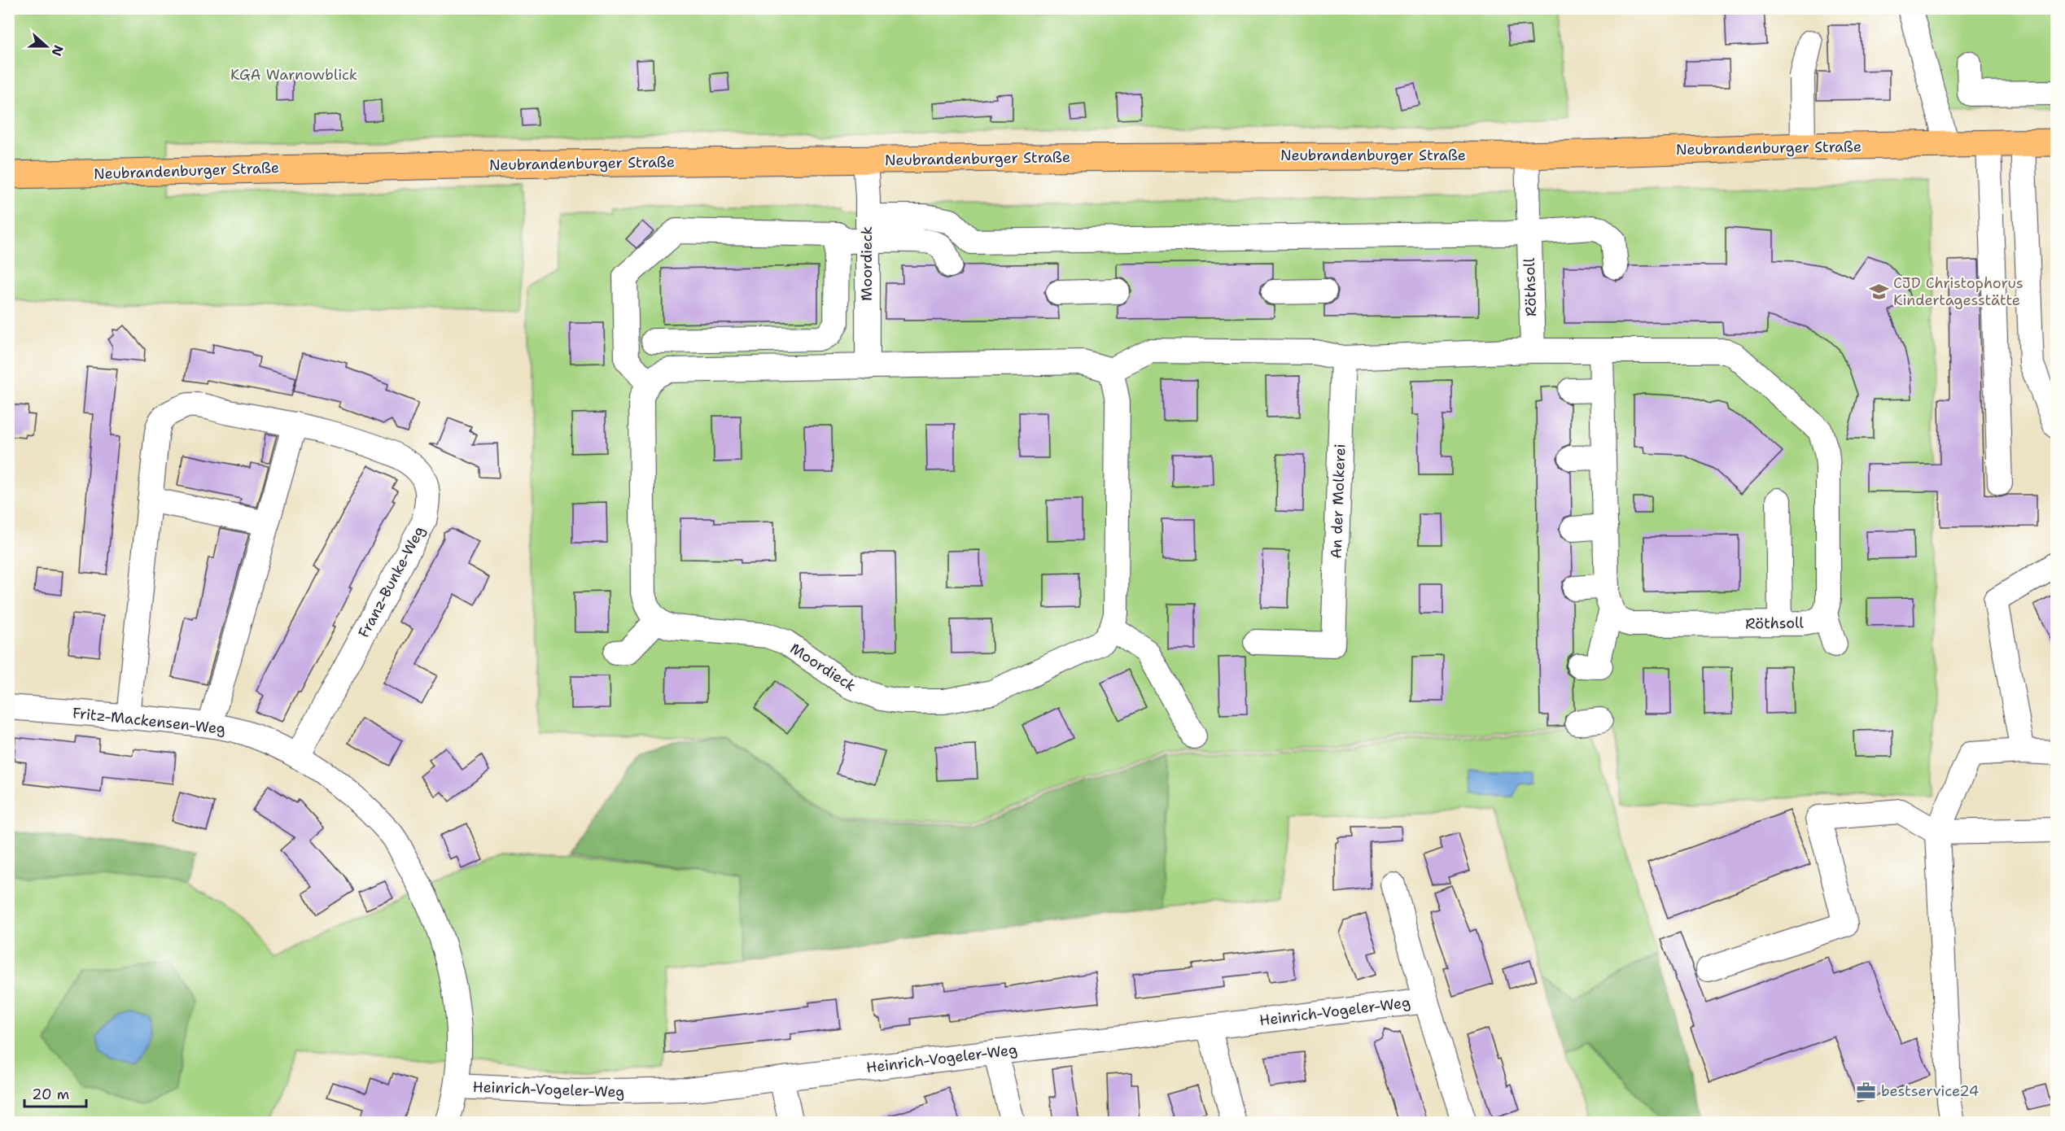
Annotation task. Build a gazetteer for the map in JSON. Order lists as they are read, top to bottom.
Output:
{
  "streets": {
    "main road": ["Neubrandenburger Straße"],
    "street": [
      "Moordieck",
      "Röthsoll",
      "An der Molkerei",
      "Franz-Bunke-Weg",
      "Fritz-Mackensen-Weg",
      "Heinrich-Vogeler-Weg"
    ]
  },
  "crossings": [
    ["Neubrandenburger Straße", "Moordieck"],
    ["Neubrandenburger Straße", "Röthsoll"],
    ["Franz-Bunke-Weg", "Fritz-Mackensen-Weg"],
    ["Fritz-Mackensen-Weg", "Heinrich-Vogeler-Weg"]
  ],
  "parks": ["KGA Warnowblick"],
  "places": {
    "school or university": ["CJD Christophorus Kindertagesstätte"],
    "office": ["bestservice24"]
  },
  "scale_bar": "20 m",
  "north": "right"
}
